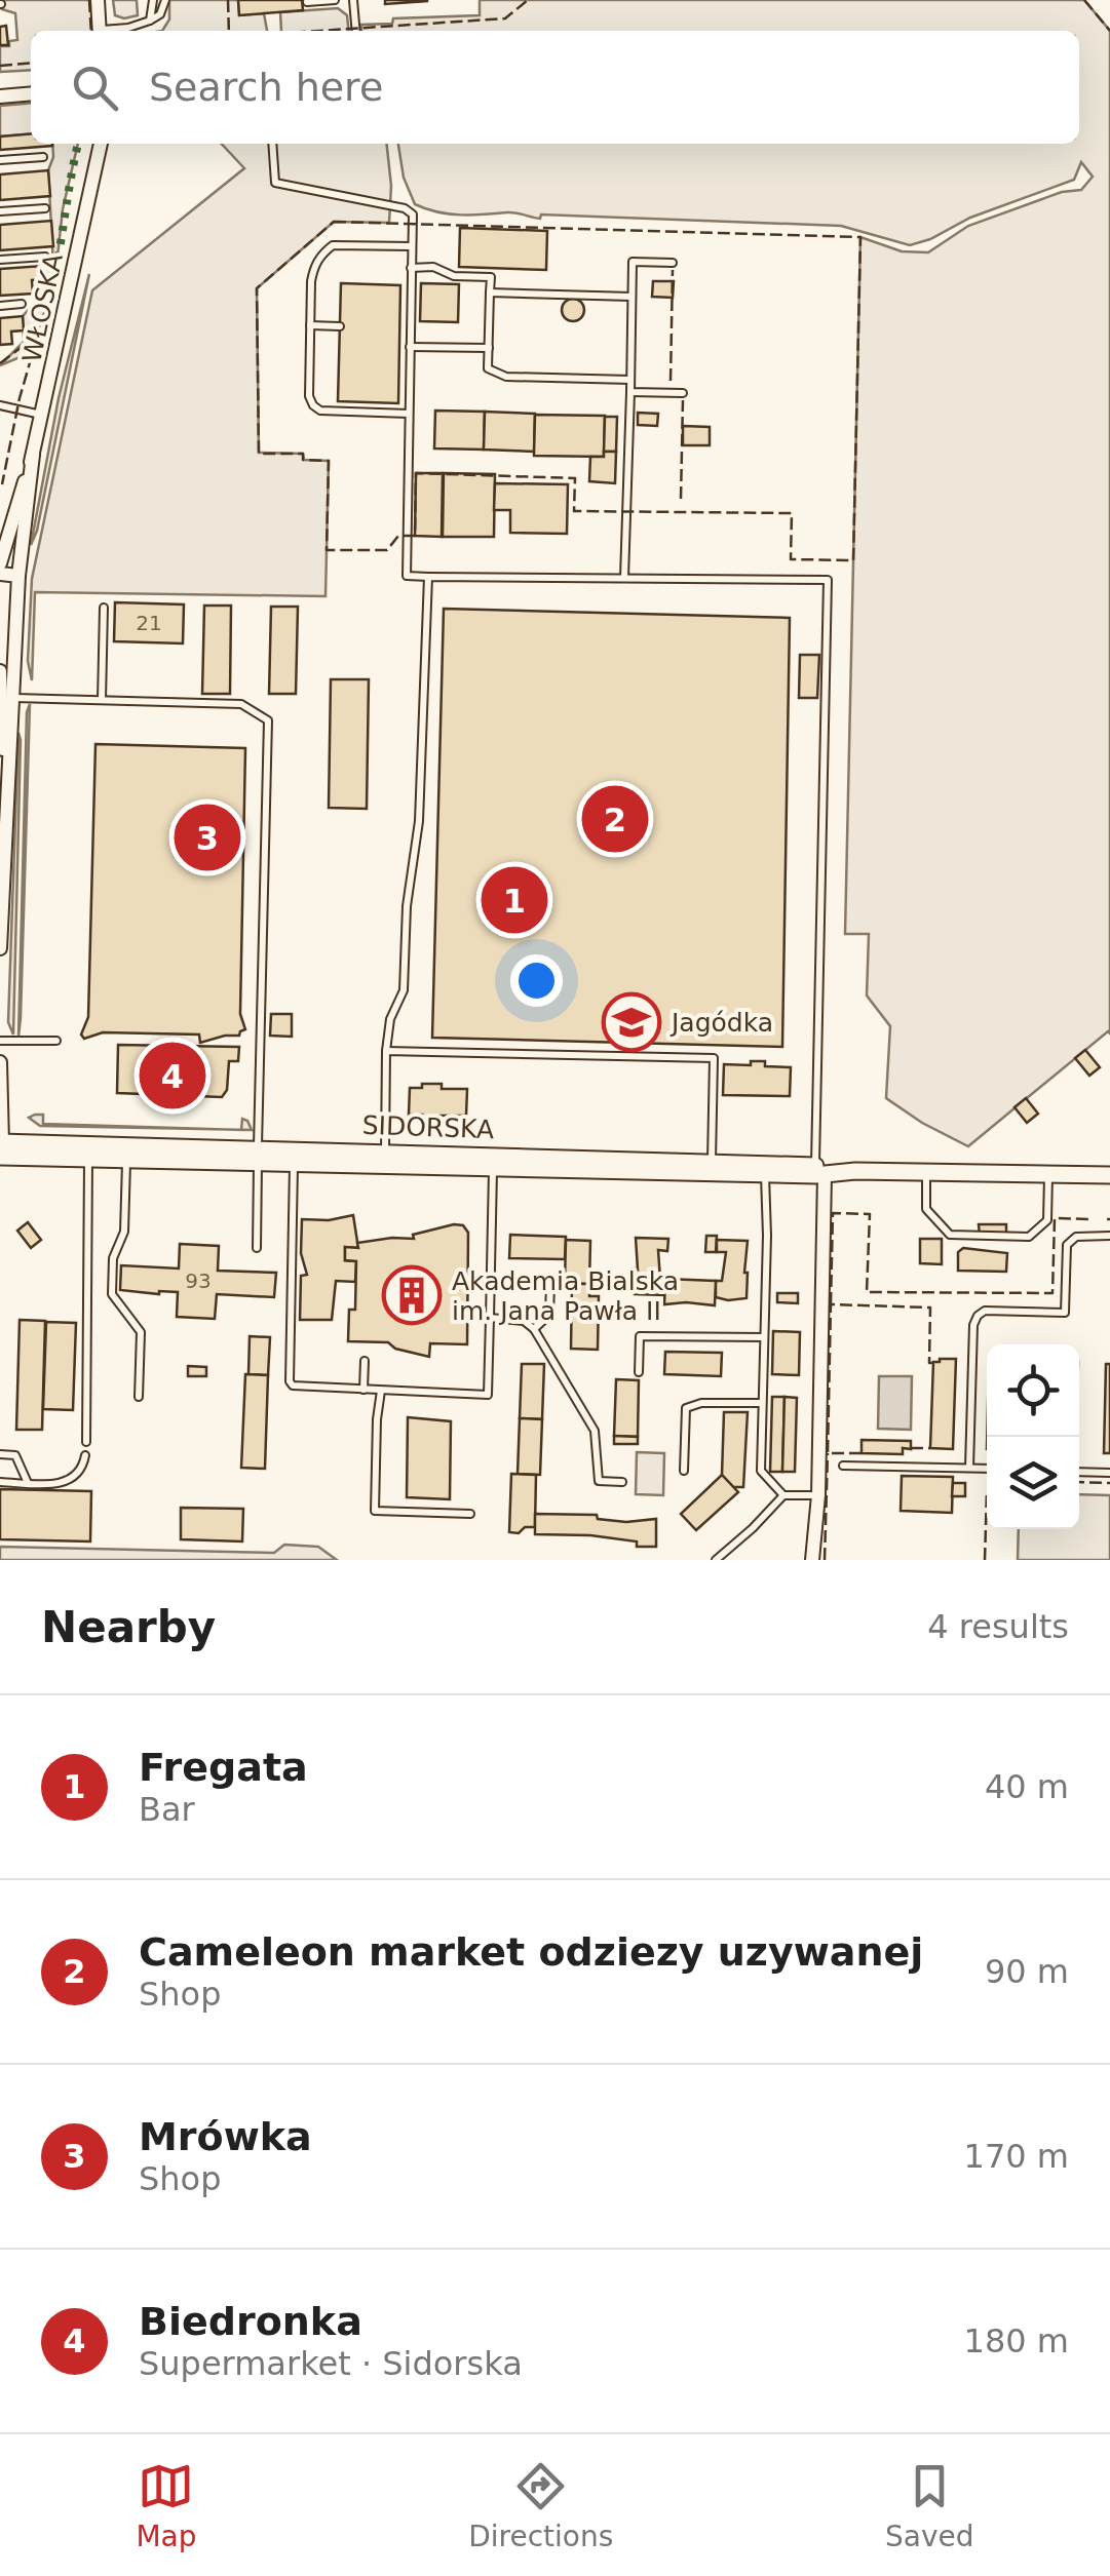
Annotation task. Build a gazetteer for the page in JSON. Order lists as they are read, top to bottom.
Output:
{
  "streets": {
    "street": ["WŁOSKA", "SIDORSKA"]
  },
  "places": {
    "school or university": ["Jagódka"],
    "building": ["Akademia Bialska im. Jana Pawła II"]
  },
  "house_numbers": ["21", "93"],
  "page": {
    "search": "Search here",
    "pins": [
      "2",
      "3",
      "1",
      "4"
    ],
    "heading": ["Nearby", "4 results"],
    "list": [
      {
        "mark": "1",
        "name": "Fregata",
        "note": "Bar",
        "value": "40 m"
      },
      {
        "mark": "2",
        "name": "Cameleon market odziezy uzywanej",
        "note": "Shop",
        "value": "90 m"
      },
      {
        "mark": "3",
        "name": "Mrówka",
        "note": "Shop",
        "value": "170 m"
      },
      {
        "mark": "4",
        "name": "Biedronka",
        "note": "Supermarket · Sidorska",
        "value": "180 m"
      }
    ],
    "nav": ["Map", "Directions", "Saved"]
  }
}
